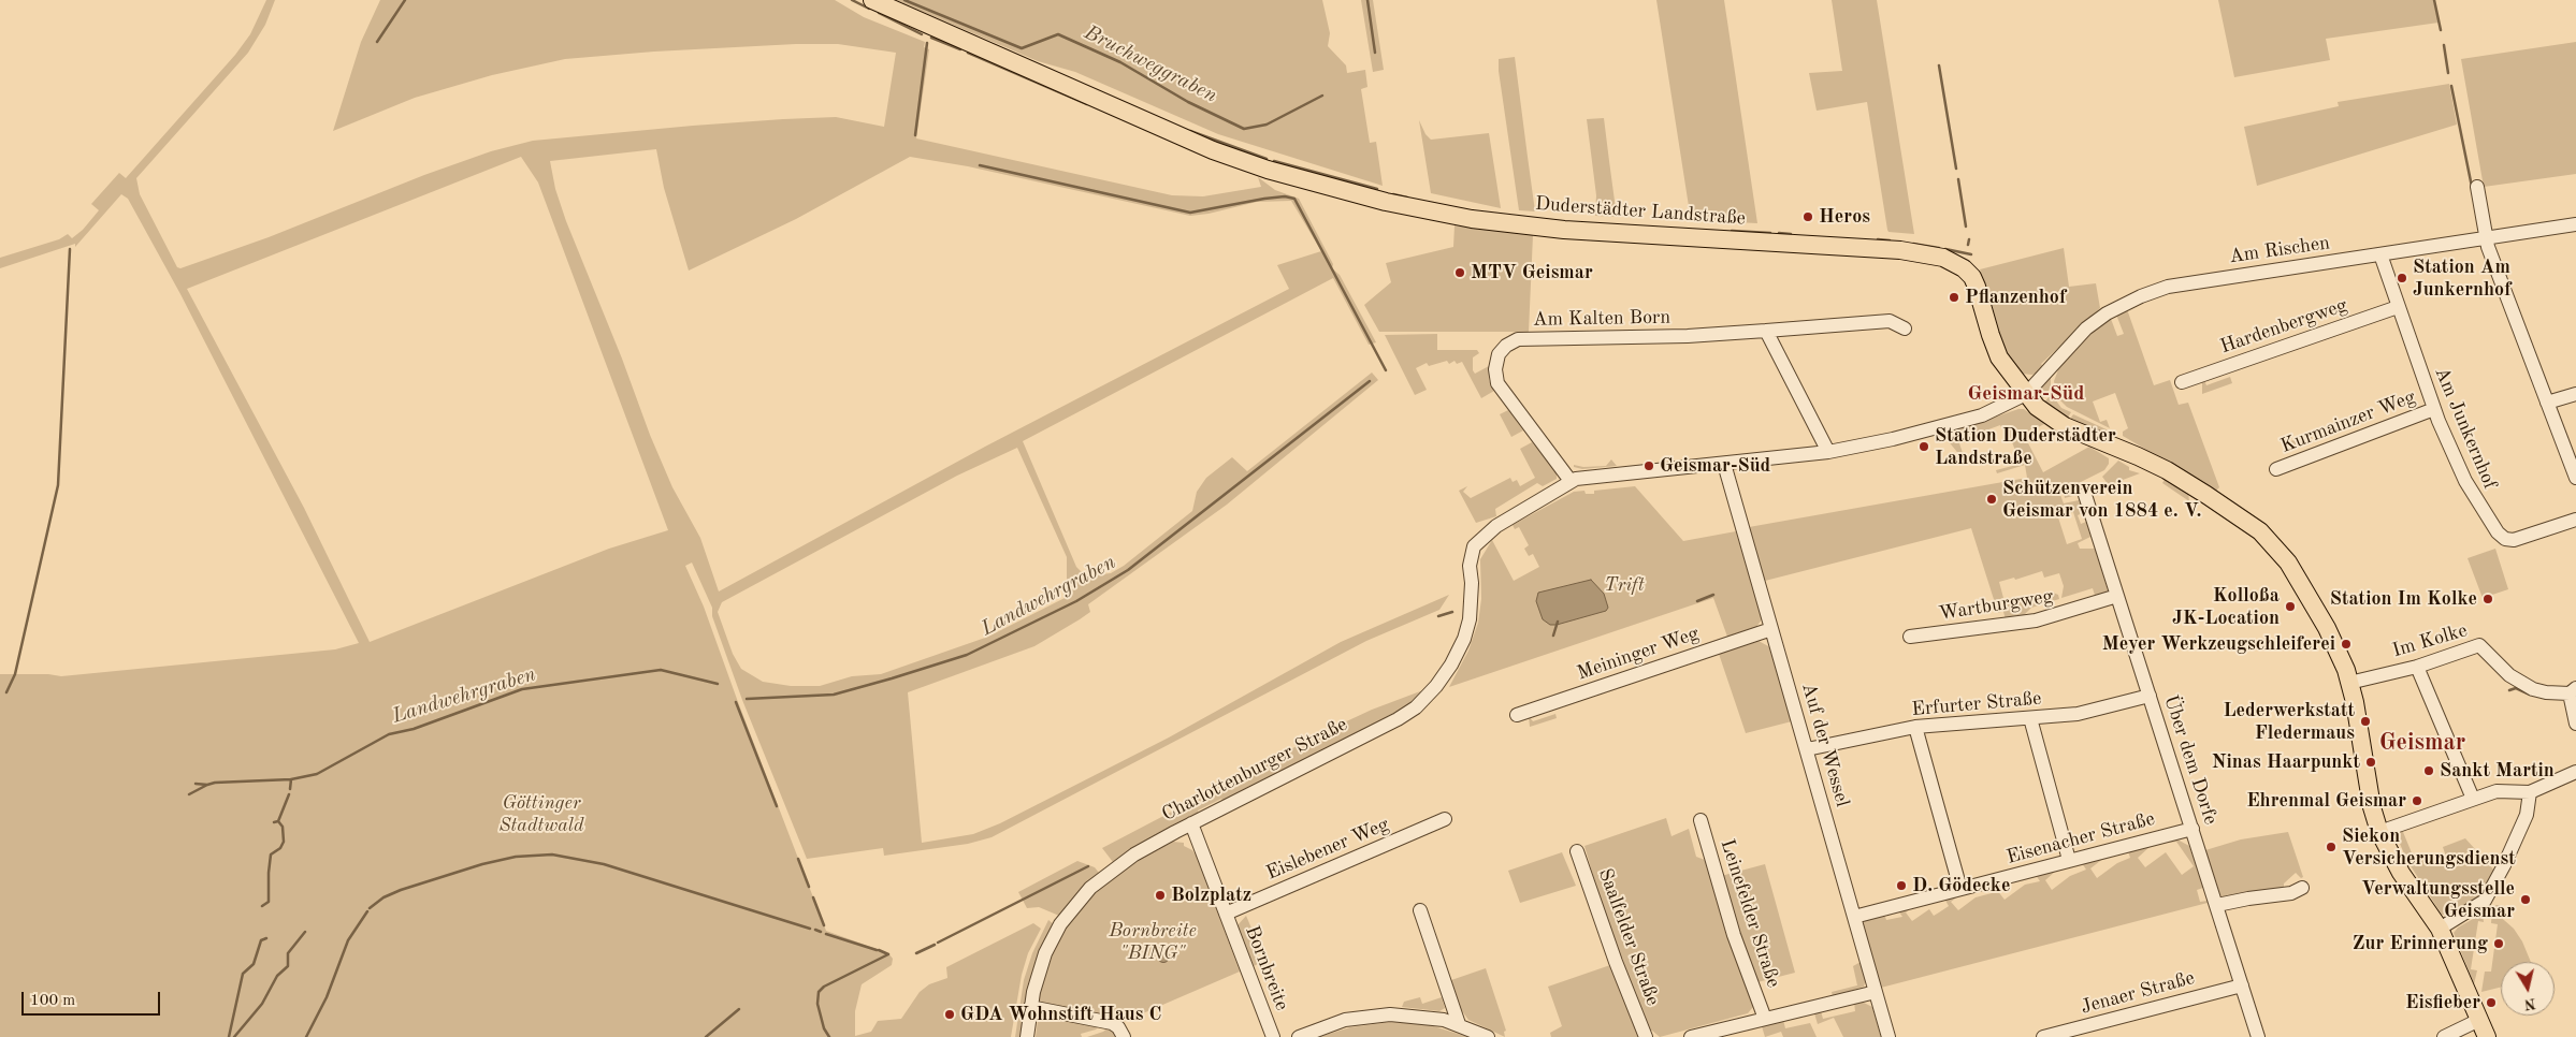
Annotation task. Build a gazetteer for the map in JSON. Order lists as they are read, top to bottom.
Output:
{
  "streets": {
    "main road": ["Duderstädter Landstraße"],
    "street": [
      "Am Rischen",
      "Am Kalten Born",
      "Hardenbergweg",
      "Kurmainzer Weg",
      "Am Junkernhof",
      "Wartburgweg",
      "Im Kolke",
      "Meininger Weg",
      "Erfurter Straße",
      "Auf der Wessel",
      "Über dem Dorfe",
      "Charlottenburger Straße",
      "Eisenacher Straße",
      "Eislebener Weg",
      "Leinefelder Straße",
      "Saalfelder Straße",
      "Bornbreite",
      "Jenaer Straße"
    ]
  },
  "crossings": [
    ["Duderstädter Landstraße", "Am Rischen"],
    ["Duderstädter Landstraße", "Im Kolke"],
    ["Am Rischen", "Am Junkernhof"],
    ["Am Kalten Born", "Charlottenburger Straße"],
    ["Hardenbergweg", "Am Junkernhof"],
    ["Kurmainzer Weg", "Am Junkernhof"],
    ["Wartburgweg", "Über dem Dorfe"],
    ["Meininger Weg", "Auf der Wessel"],
    ["Erfurter Straße", "Auf der Wessel"],
    ["Erfurter Straße", "Über dem Dorfe"],
    ["Auf der Wessel", "Eisenacher Straße"],
    ["Über dem Dorfe", "Eisenacher Straße"],
    ["Über dem Dorfe", "Jenaer Straße"],
    ["Charlottenburger Straße", "Bornbreite"],
    ["Eislebener Weg", "Bornbreite"]
  ],
  "districts": ["Geismar-Süd", "Geismar"],
  "water": ["Bruchweggraben", "Landwehrgraben"],
  "parks": ["Trift", "Göttinger Stadtwald", "Bornbreite \"BING\""],
  "places": [
    "Heros",
    "MTV Geismar",
    "Station Am Junkernhof",
    "Pflanzenhof",
    "Station Duderstädter Landstraße",
    "Geismar-Süd",
    "Schützenverein Geismar von 1884 e. V.",
    "Station Im Kolke",
    "Kolloßa JK-Location",
    "Meyer Werkzeugschleiferei",
    "Lederwerkstatt Fledermaus",
    "Ninas Haarpunkt",
    "Sankt Martin",
    "Ehrenmal Geismar",
    "Siekon Versicherungsdienst",
    "D. Gödecke",
    "Bolzplatz",
    "Verwaltungsstelle Geismar",
    "Zur Erinnerung",
    "Eisfieber",
    "GDA Wohnstift Haus C"
  ],
  "scale_bar": "100 m",
  "north": "bottom"
}
